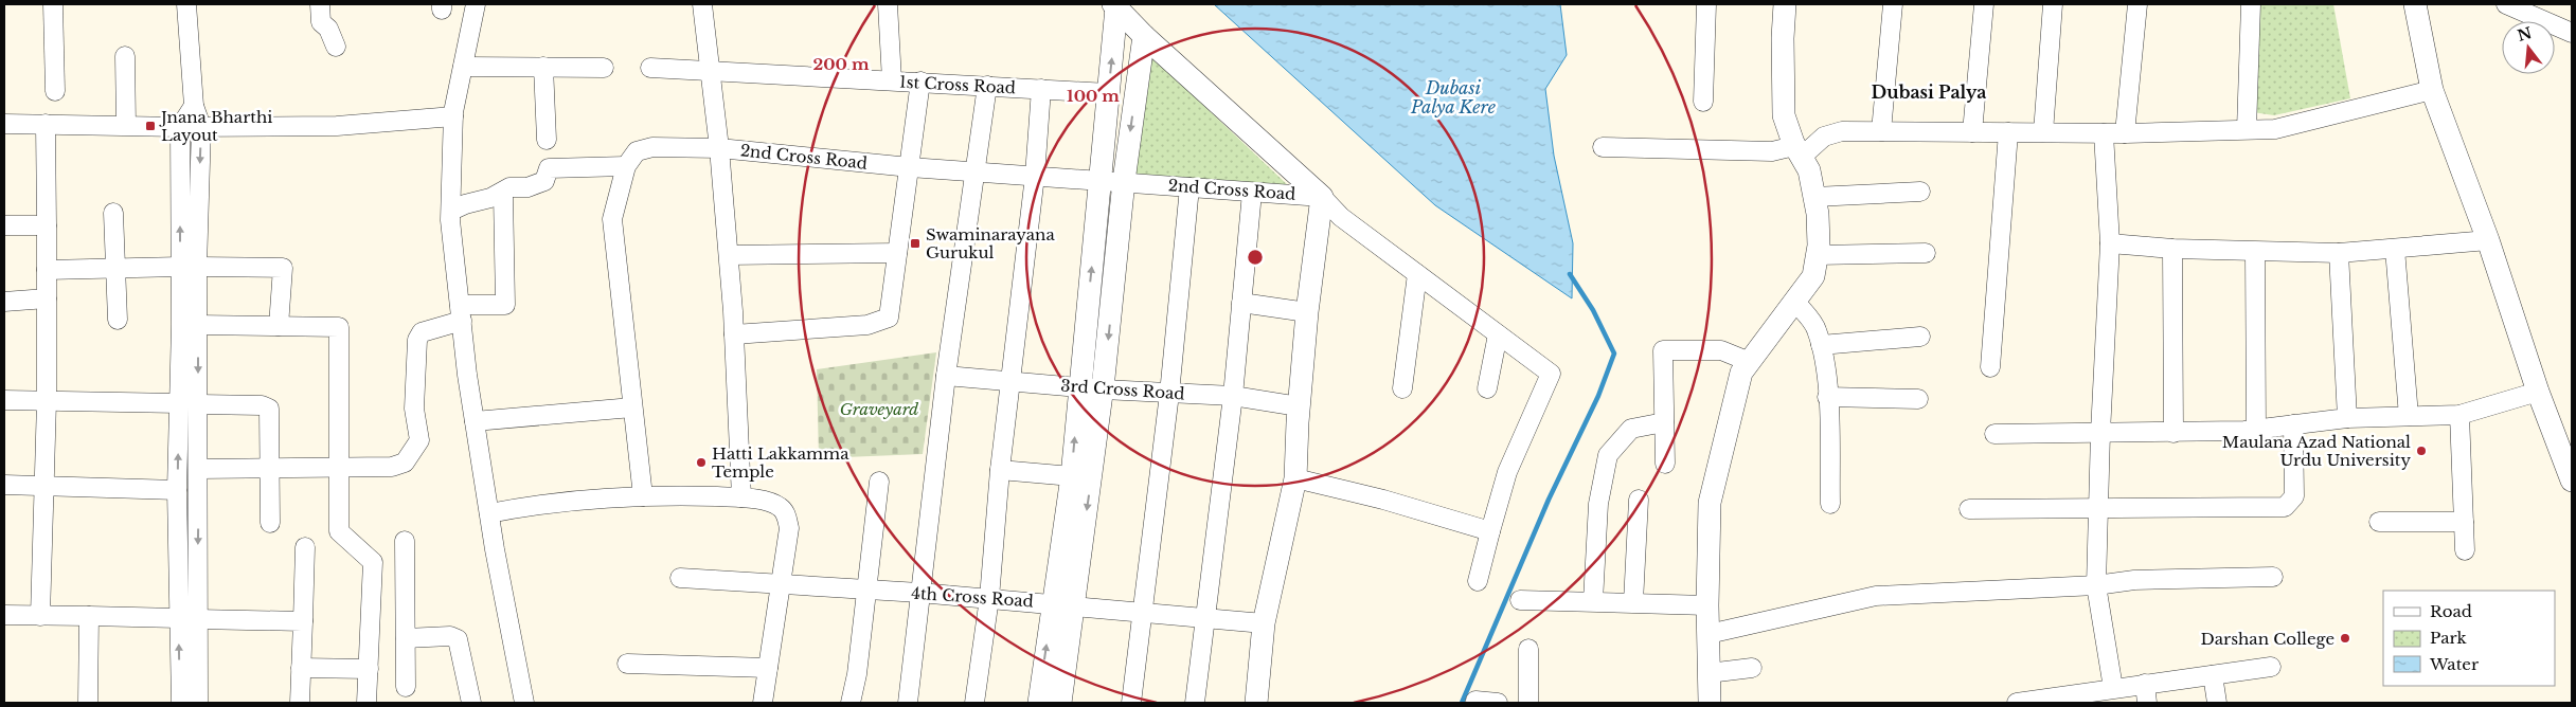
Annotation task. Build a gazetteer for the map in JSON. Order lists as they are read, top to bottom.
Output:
{
  "streets": {
    "street": [
      "1st Cross Road",
      "2nd Cross Road",
      "3rd Cross Road",
      "4th Cross Road"
    ]
  },
  "districts": ["Dubasi Palya"],
  "water": ["Dubasi Palya Kere"],
  "parks": ["Graveyard"],
  "places": {
    "transit": ["Jnana Bharthi Layout", "Swaminarayana Gurukul"],
    "other": ["Maulana Azad National Urdu University", "Hatti Lakkamma Temple", "Darshan College"]
  },
  "legend": ["Road", "Park", "Water"],
  "north": "top",
  "rings": ["200 m", "100 m"]
}
